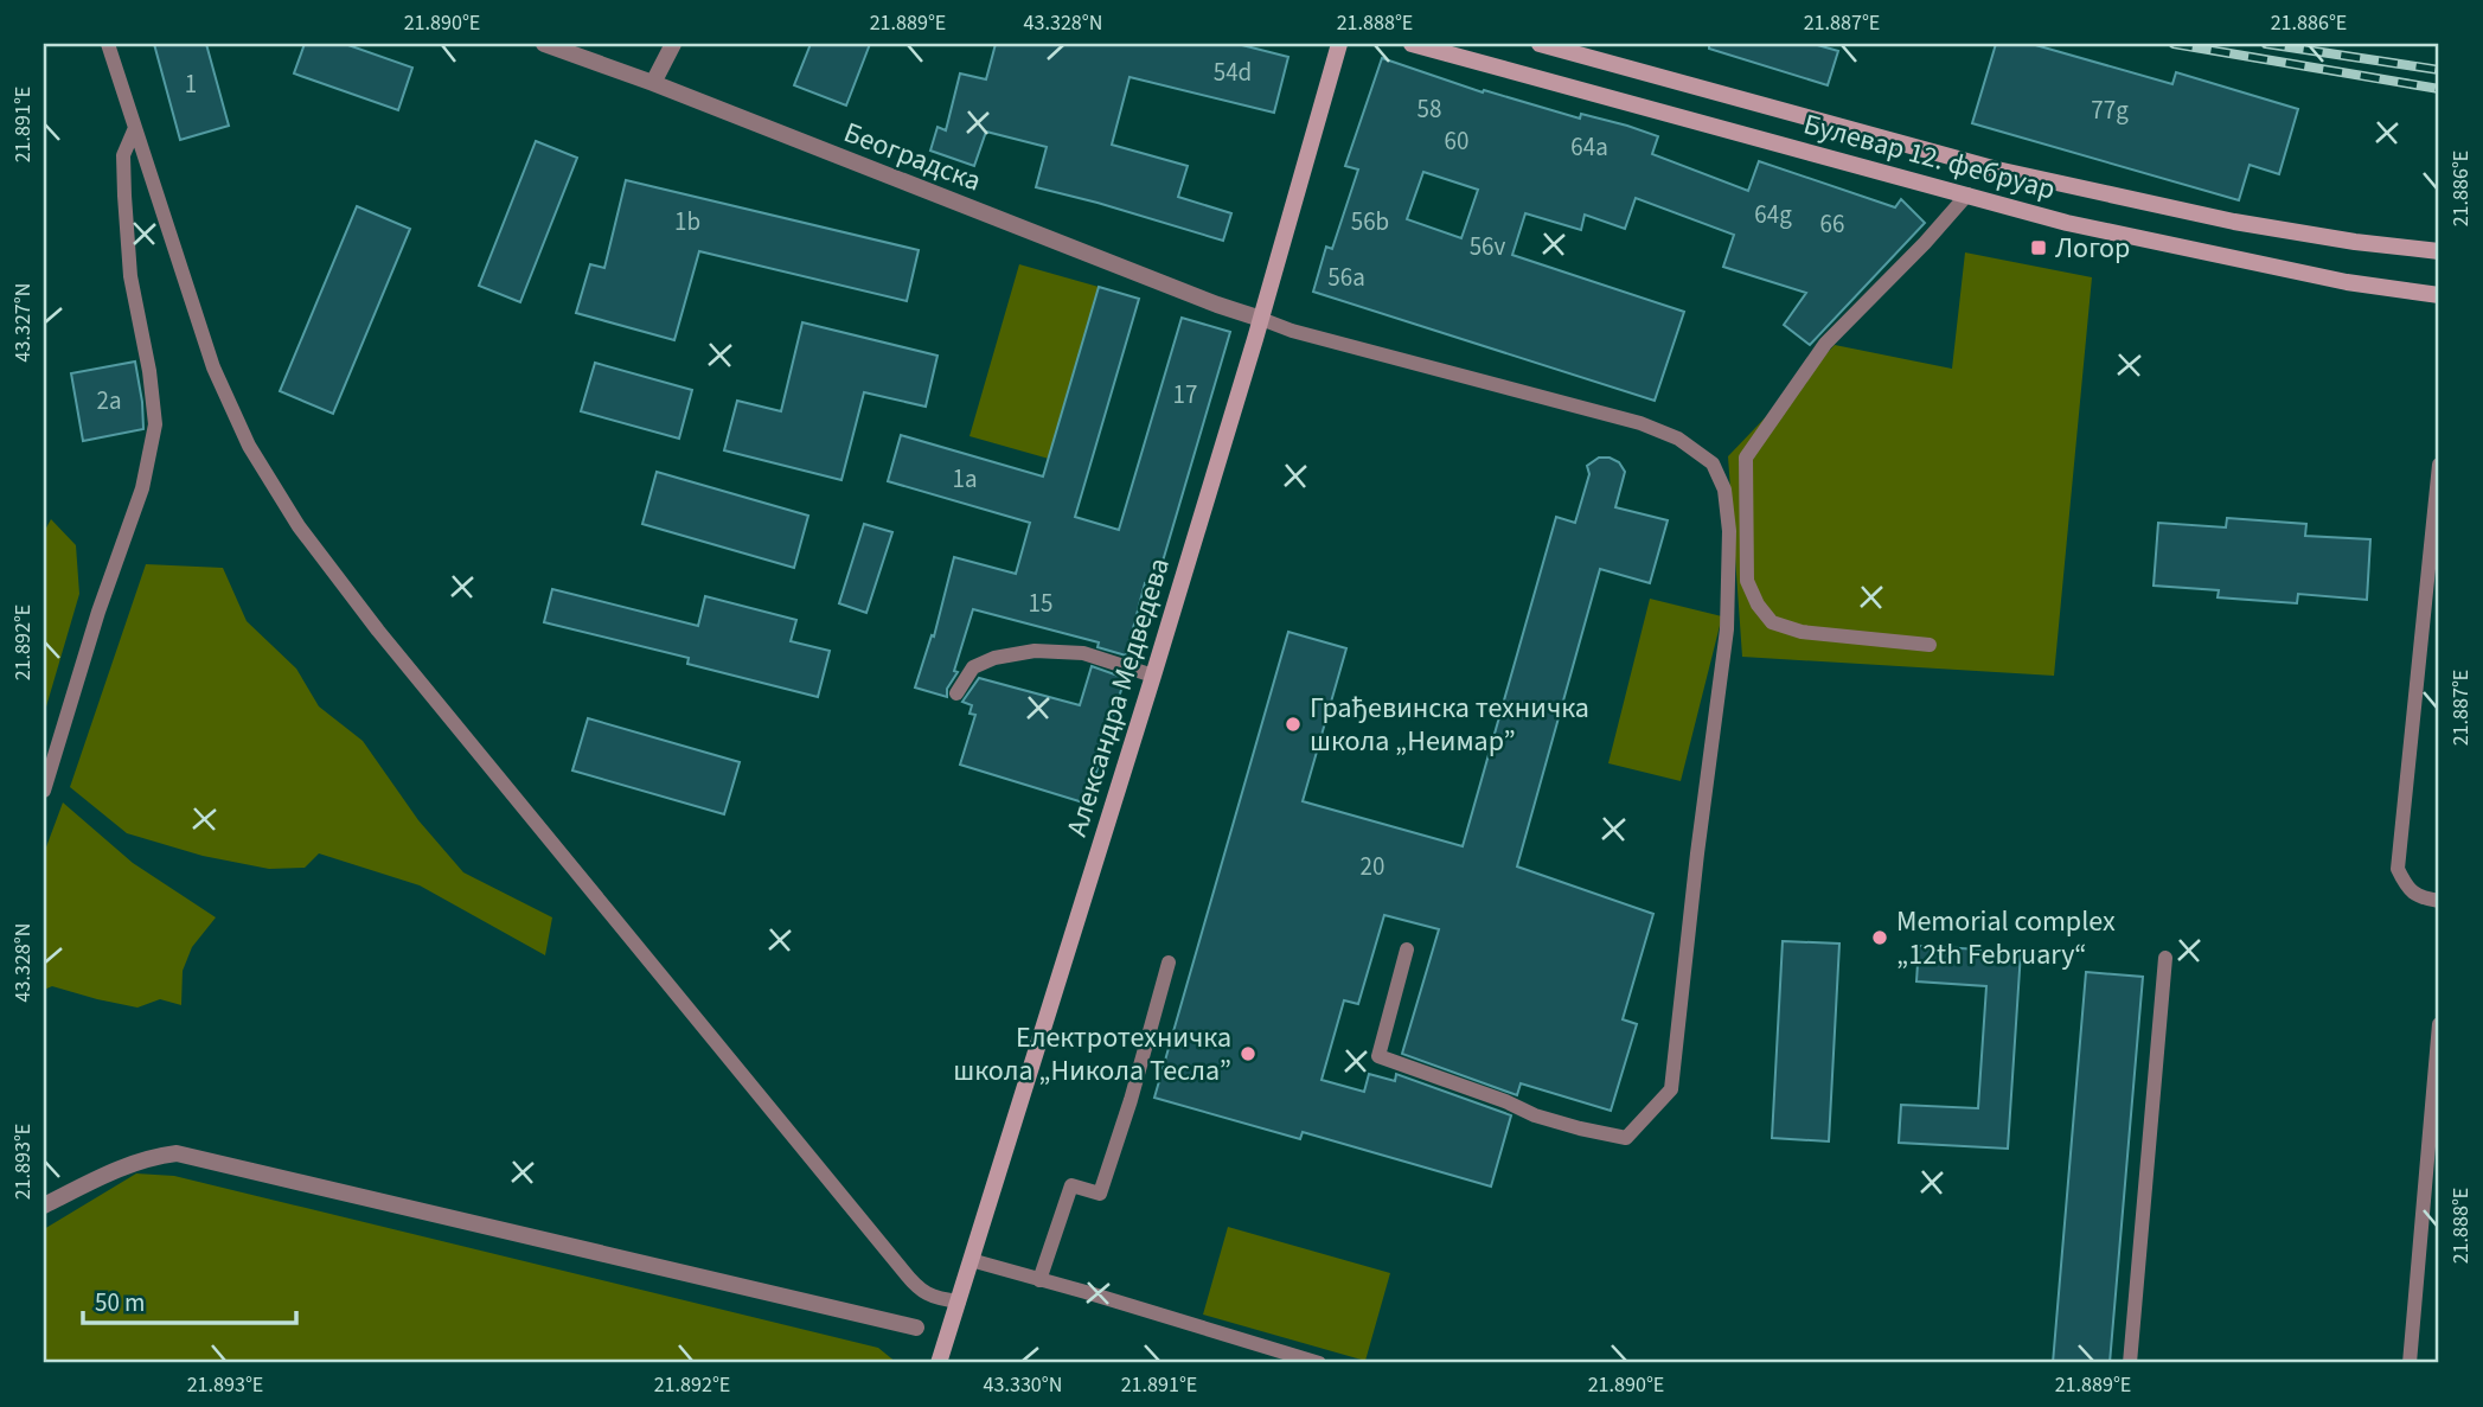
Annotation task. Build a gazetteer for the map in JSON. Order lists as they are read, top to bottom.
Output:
{
  "streets": {
    "main road": ["Булевар 12. фебруар", "Александра Медведева"],
    "street": ["Београдска"]
  },
  "crossings": [
    ["Београдска", "Александра Медведева"]
  ],
  "places": {
    "transit": ["Логор"],
    "other": ["Грађевинска техничка школа „Неимар”", "Memorial complex „12th February“", "Електротехничка школа „Никола Тесла”"]
  },
  "house_numbers": [
    "54d",
    "1",
    "58",
    "77g",
    "60",
    "64a",
    "64g",
    "1b",
    "56b",
    "66",
    "56v",
    "56a",
    "17",
    "2a",
    "1a",
    "15",
    "20"
  ],
  "scale_bar": "50 m",
  "coordinates": [
    "21.890°E",
    "21.889°E",
    "43.328°N",
    "21.888°E",
    "21.887°E",
    "21.886°E",
    "21.891°E",
    "43.327°N",
    "21.892°E",
    "21.893°E",
    "43.330°N"
  ]
}
